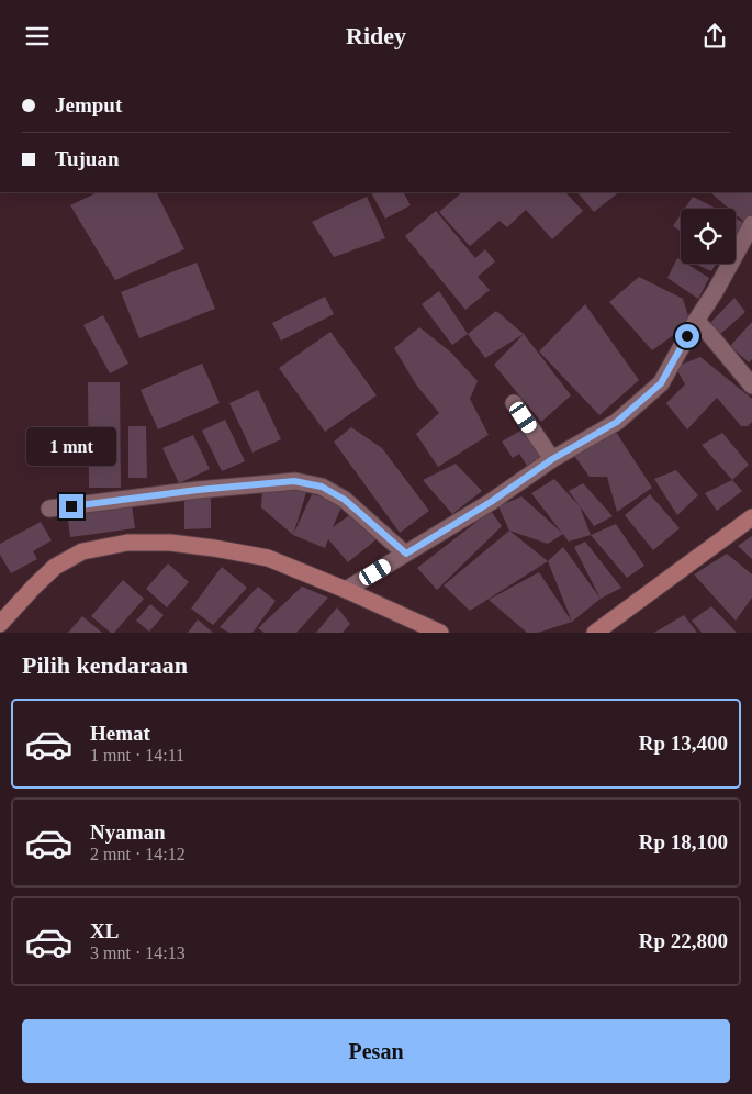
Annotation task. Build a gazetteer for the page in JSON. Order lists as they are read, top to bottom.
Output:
{
  "page": {
    "header": "Ridey",
    "banner": ["Jemput", "Tujuan"],
    "bubble": "1 mnt",
    "heading": "Pilih kendaraan",
    "list": [
      {
        "name": "Hemat",
        "note": "1 mnt · 14:11",
        "value": "Rp 13,400"
      },
      {
        "name": "Nyaman",
        "note": "2 mnt · 14:12",
        "value": "Rp 18,100"
      },
      {
        "name": "XL",
        "note": "3 mnt · 14:13",
        "value": "Rp 22,800"
      }
    ],
    "buttons": "Pesan"
  }
}
